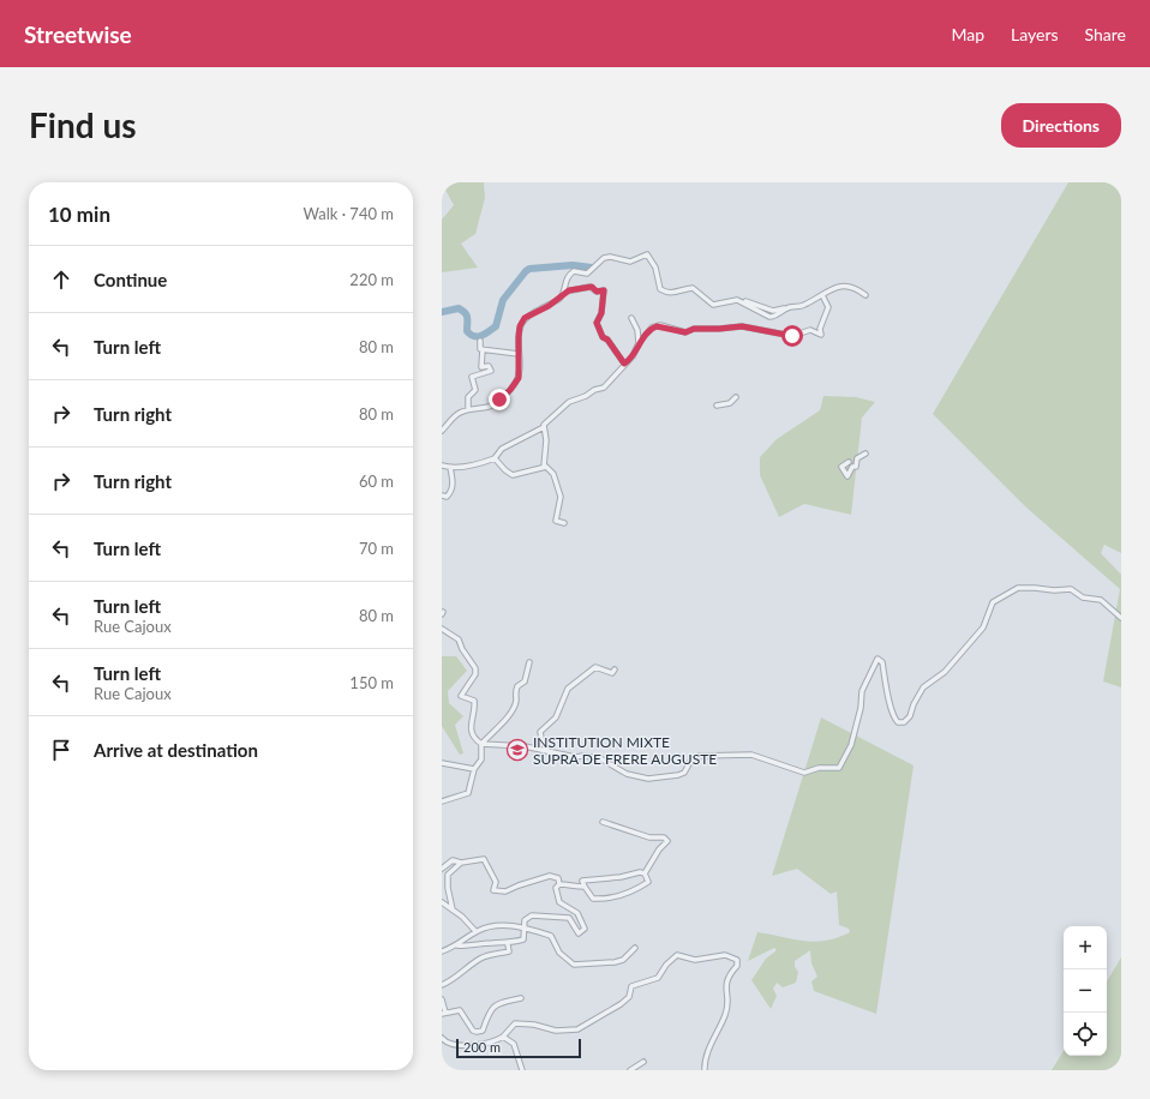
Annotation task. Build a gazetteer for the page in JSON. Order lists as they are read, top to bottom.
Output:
{
  "places": {
    "school or university": ["INSTITUTION MIXTE SUPRA DE FRERE AUGUSTE"]
  },
  "scale_bar": "200 m",
  "page": {
    "header": "Streetwise",
    "nav": ["Map", "Layers", "Share"],
    "buttons": "Directions",
    "title": "Find us",
    "heading": ["10 min", "Walk · 740 m"],
    "list": [
      ["Continue", "220 m"],
      ["Turn left", "80 m"],
      ["Turn right", "80 m"],
      ["Turn right", "60 m"],
      ["Turn left", "70 m"],
      ["Turn left", "Rue Cajoux", "80 m"],
      ["Turn left", "Rue Cajoux", "150 m"],
      "Arrive at destination"
    ],
    "map_buttons": ["+", "−"],
    "scale": "200 m"
  }
}
